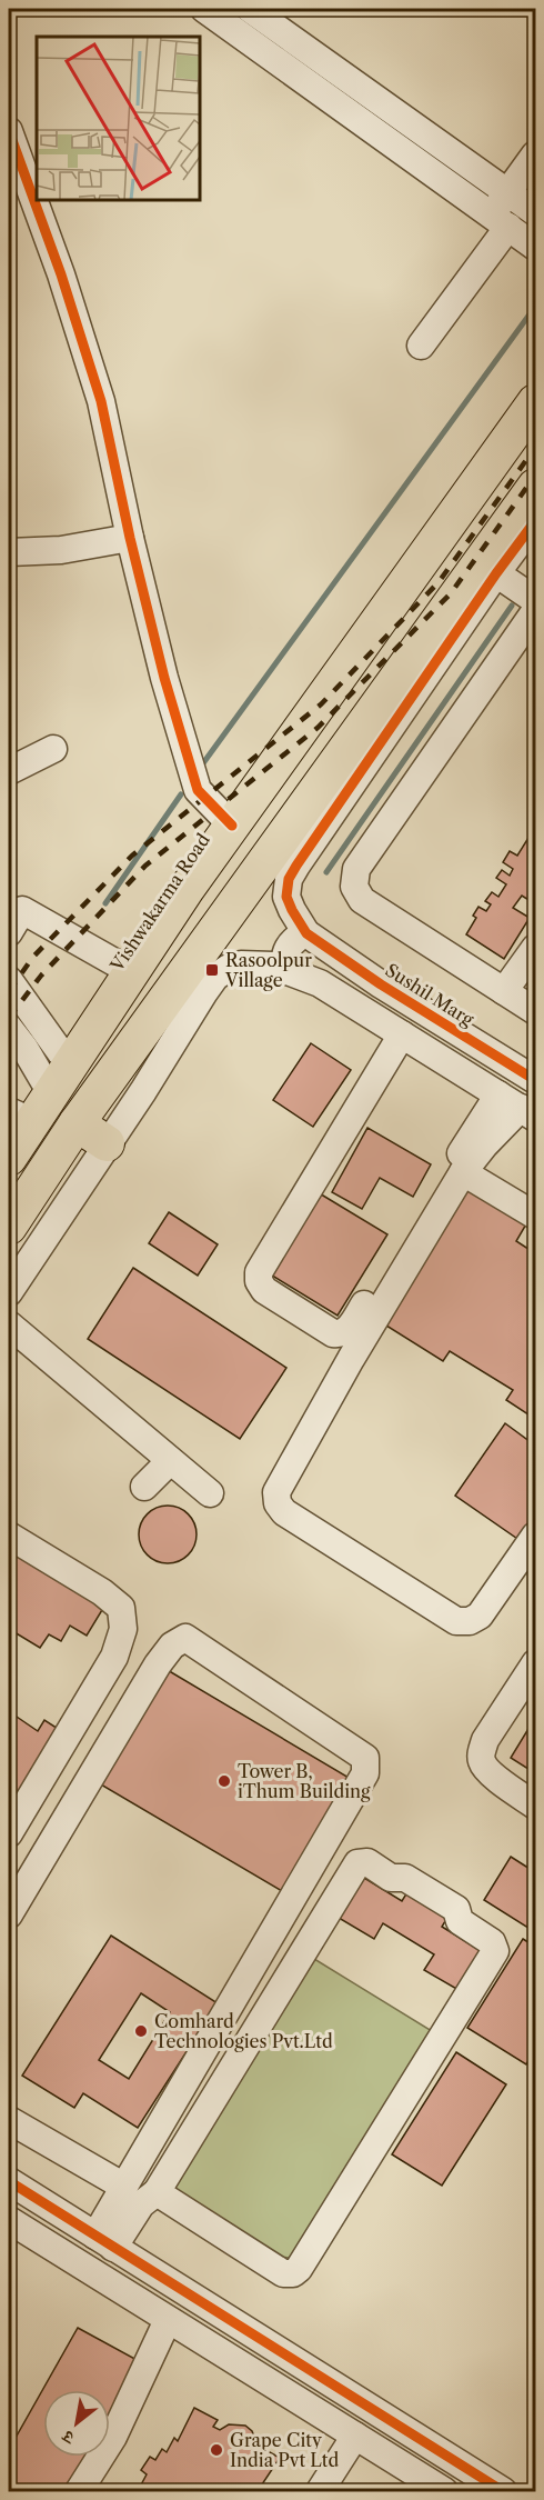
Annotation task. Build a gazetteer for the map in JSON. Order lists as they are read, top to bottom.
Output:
{
  "streets": {
    "main road": ["Vishwakarma Road"],
    "street": ["Sushil Marg"]
  },
  "places": {
    "transit": ["Rasoolpur Village"],
    "other": ["Tower B, iThum Building", "Comhard Technologies Pvt.Ltd", "Grape City India Pvt Ltd"]
  },
  "north": "bottom left"
}
